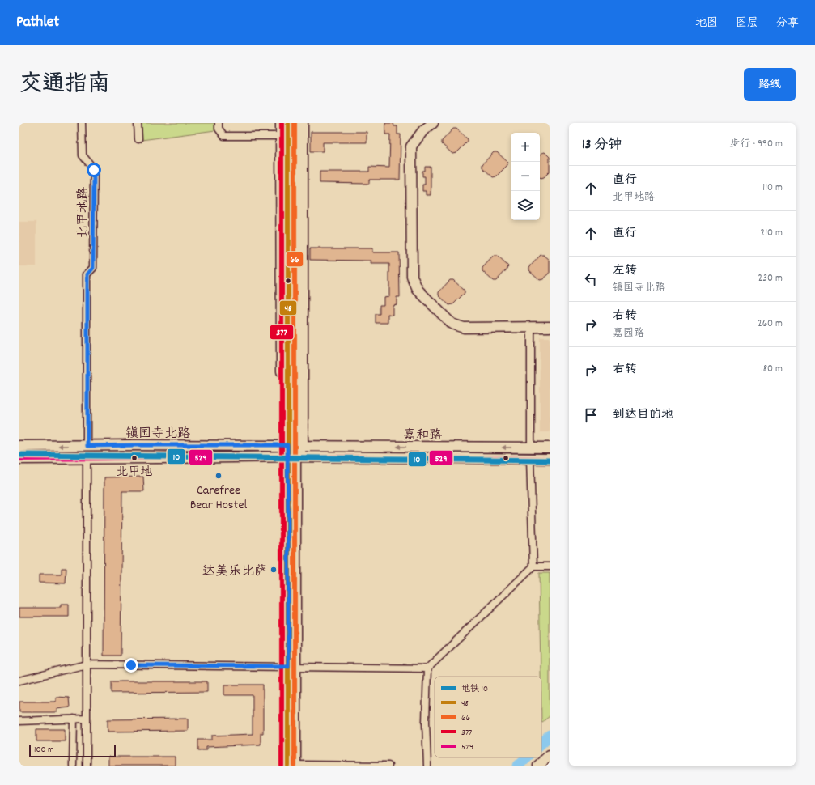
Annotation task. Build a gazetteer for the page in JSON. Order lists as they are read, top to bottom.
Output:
{
  "streets": {
    "street": ["北甲地路", "镇国寺北路", "嘉和路"]
  },
  "crossings": [
    ["北甲地路", "镇国寺北路"],
    ["镇国寺北路", "嘉和路"]
  ],
  "places": ["北甲地", "Carefree Bear Hostel", "达美乐比萨"],
  "lines": [
    "transit line 48",
    "transit line 66",
    "transit line 377",
    "metro line 10",
    "transit line 529"
  ],
  "legend": [
    "地铁 10",
    "48",
    "66",
    "377",
    "529"
  ],
  "scale_bar": "100 m",
  "page": {
    "header": "Pathlet",
    "nav": ["地图", "图层", "分享"],
    "title": "交通指南",
    "buttons": "路线",
    "heading": ["13 分钟", "步行 · 990 m"],
    "map_buttons": ["+", "−"],
    "list": [
      ["直行", "北甲地路", "110 m"],
      ["直行", "210 m"],
      ["左转", "镇国寺北路", "230 m"],
      ["右转", "嘉园路", "260 m"],
      ["右转", "180 m"],
      "到达目的地"
    ],
    "scale": "100 m"
  }
}
